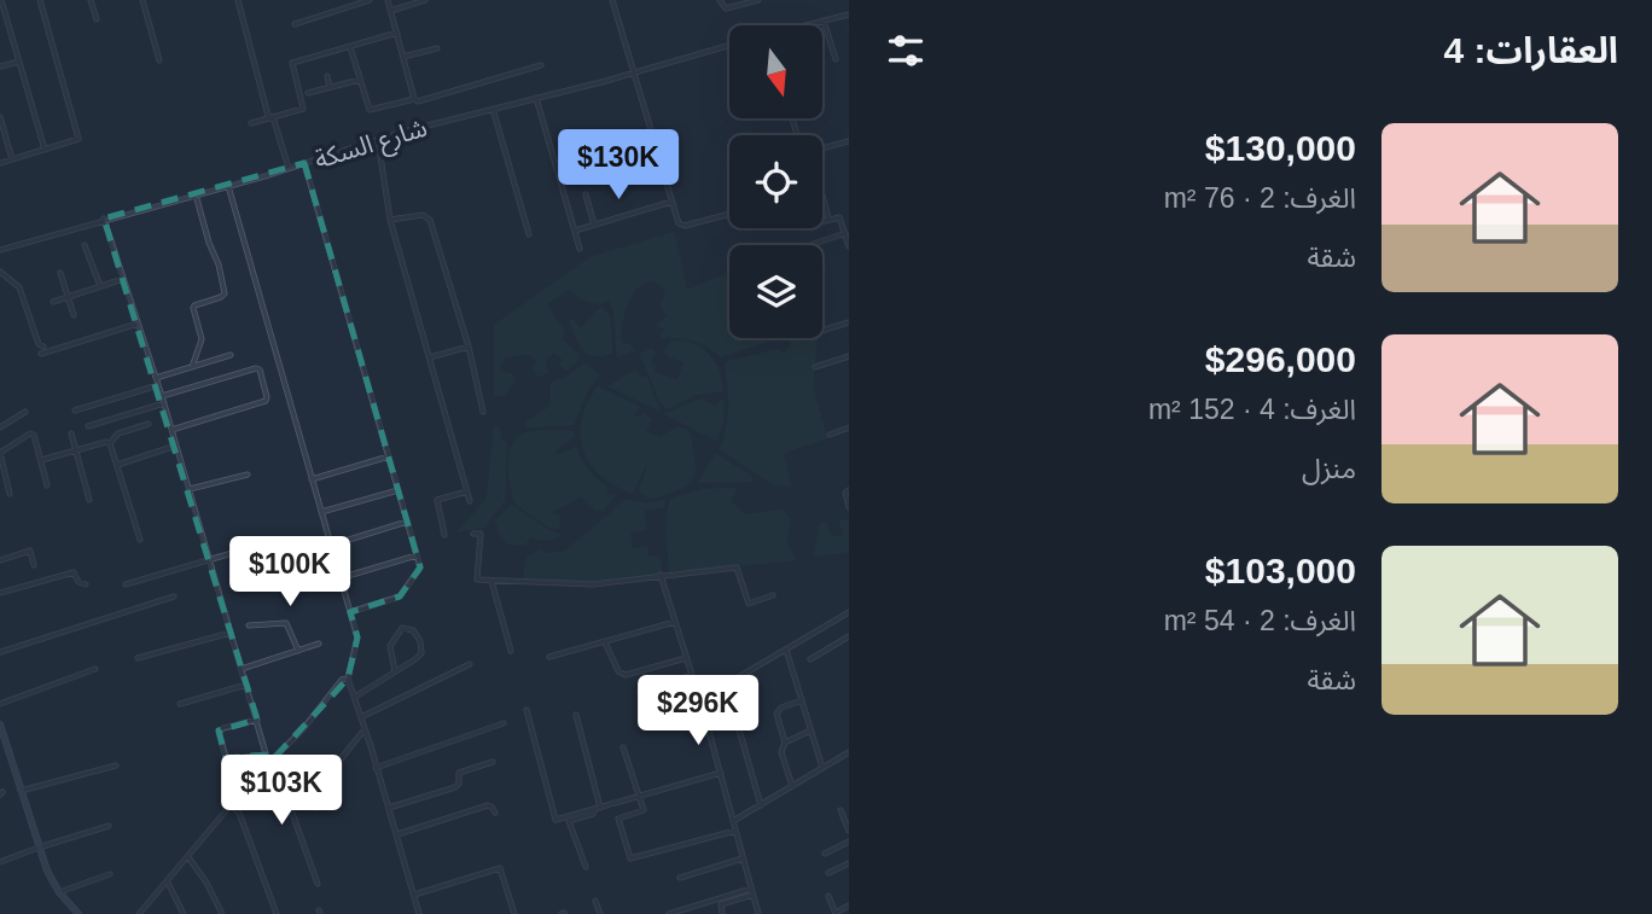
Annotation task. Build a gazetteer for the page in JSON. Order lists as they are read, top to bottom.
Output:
{
  "streets": {
    "street": ["شارع السكة"]
  },
  "north": "bottom",
  "page": {
    "heading": "العقارات: 4",
    "list": [
      {
        "name": "$130,000",
        "note": "الغرف: 2 · 76 m² · شقة"
      },
      {
        "name": "$296,000",
        "note": "الغرف: 4 · 152 m² · منزل"
      },
      {
        "name": "$103,000",
        "note": "الغرف: 2 · 54 m² · شقة"
      }
    ],
    "price": [
      "$130K",
      "$100K",
      "$296K",
      "$103K"
    ]
  }
}
